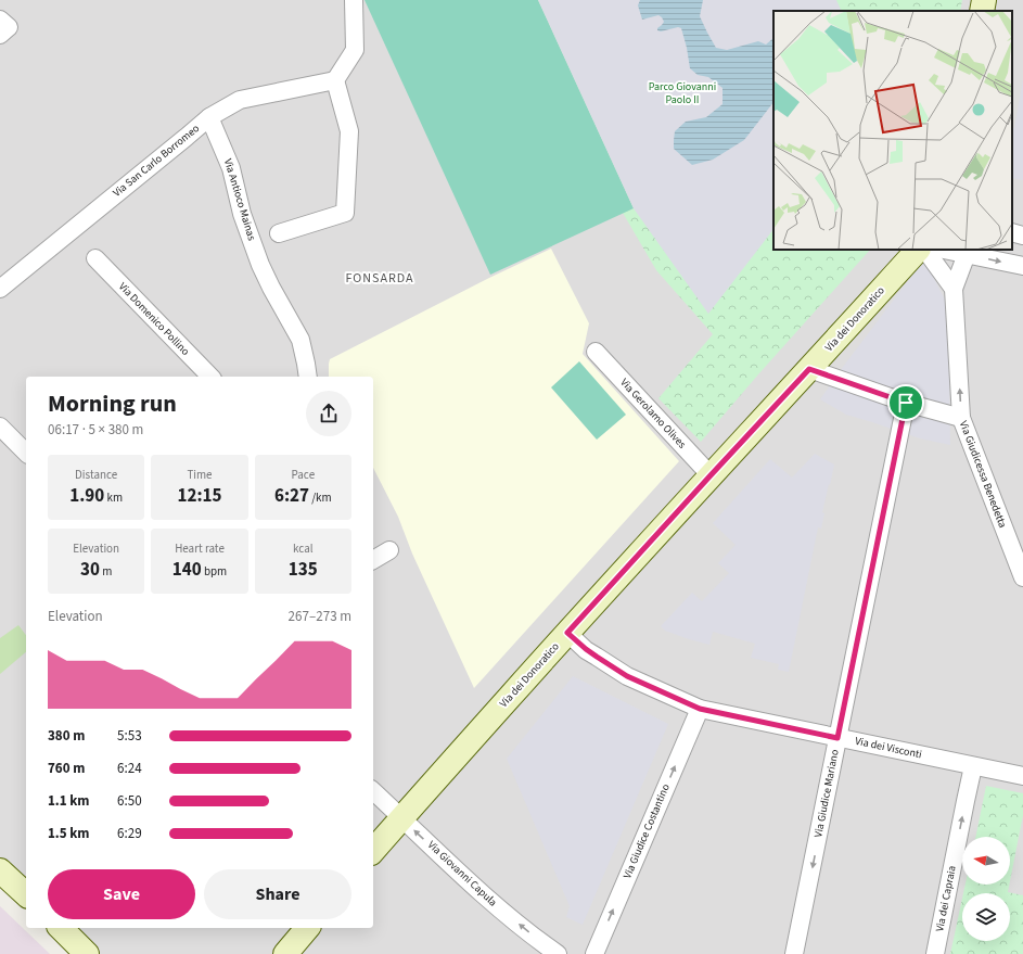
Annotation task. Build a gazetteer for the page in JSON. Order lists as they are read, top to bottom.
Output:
{
  "streets": {
    "street": [
      "Via San Carlo Borromeo",
      "Via Antioco Mainas",
      "Via Domenico Pollino",
      "Via dei Donoratico",
      "Via Gerolamo Olives",
      "Via Giudicessa Benedetta",
      "Via dei Visconti",
      "Via Giudice Mariano",
      "Via Giudice Costantino",
      "Via Giovanni Capula",
      "Via dei Capraia"
    ]
  },
  "crossings": [
    ["Via San Carlo Borromeo", "Via Antioco Mainas"],
    ["Via dei Donoratico", "Via Gerolamo Olives"],
    ["Via dei Donoratico", "Via dei Visconti"],
    ["Via dei Donoratico", "Via Giovanni Capula"],
    ["Via dei Visconti", "Via Giudice Mariano"],
    ["Via dei Visconti", "Via Giudice Costantino"],
    ["Via dei Visconti", "Via dei Capraia"]
  ],
  "one_way": [
    "Via Giudicessa Benedetta",
    "Via Giudice Mariano",
    "Via Giudice Costantino",
    "Via Giovanni Capula",
    "Via dei Capraia"
  ],
  "districts": ["FONSARDA"],
  "parks": ["Parco Giovanni Paolo II"],
  "north": "left",
  "page": {
    "heading": ["Morning run", "06:17 · 5 × 380 m"],
    "stats": [
      ["Distance", "1.90 km"],
      ["Time", "12:15"],
      ["Pace", "6:27 /km"],
      ["Elevation", "30 m"],
      ["Heart rate", "140 bpm"],
      ["kcal", "135"]
    ],
    "chart": ["Elevation", "267–273 m"],
    "list": [
      {
        "name": "380 m",
        "note": "5:53"
      },
      {
        "name": "760 m",
        "note": "6:24"
      },
      {
        "name": "1.1 km",
        "note": "6:50"
      },
      {
        "name": "1.5 km",
        "note": "6:29"
      }
    ],
    "buttons": ["Save", "Share"]
  }
}
